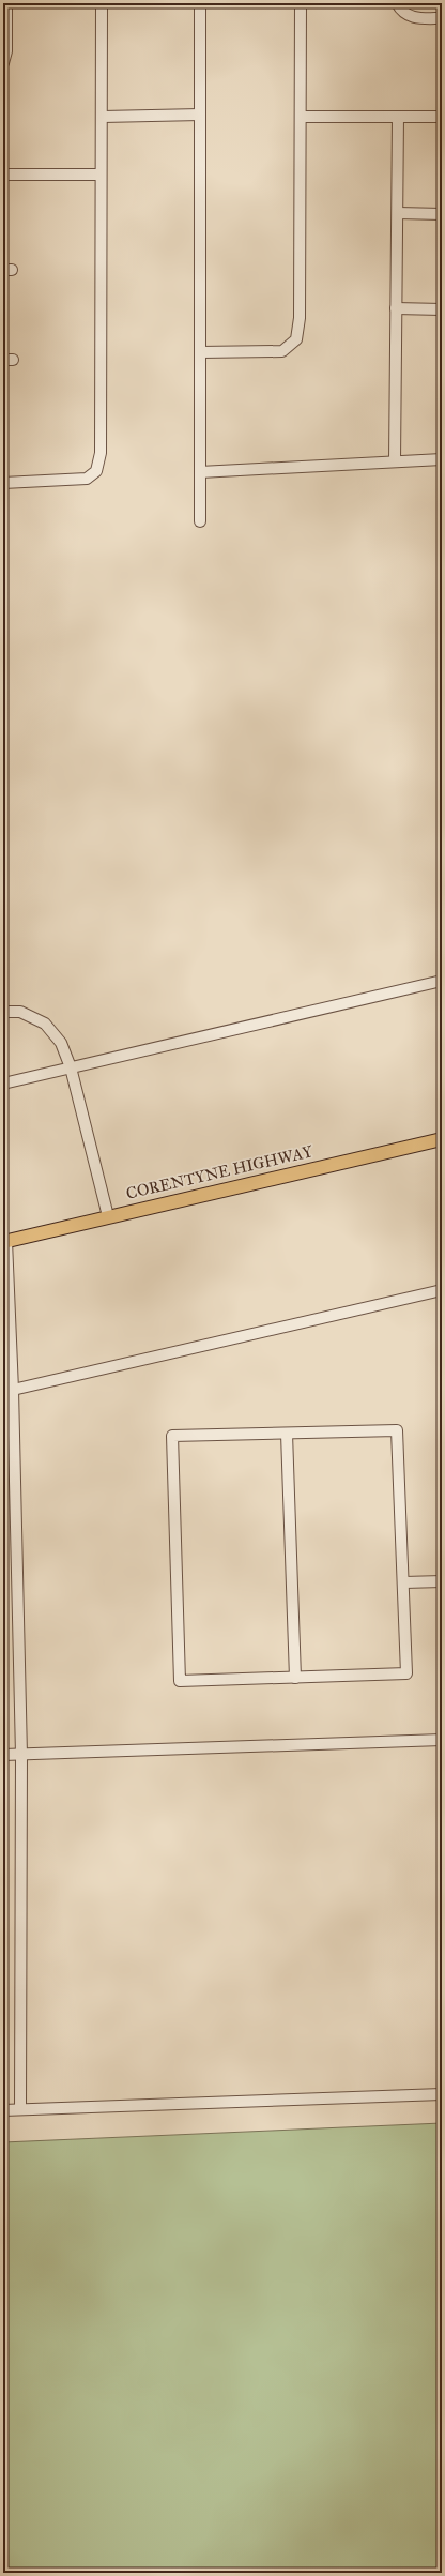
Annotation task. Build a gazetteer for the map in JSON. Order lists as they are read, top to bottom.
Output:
{
  "streets": {
    "main road": ["CORENTYNE HIGHWAY"]
  }
}
